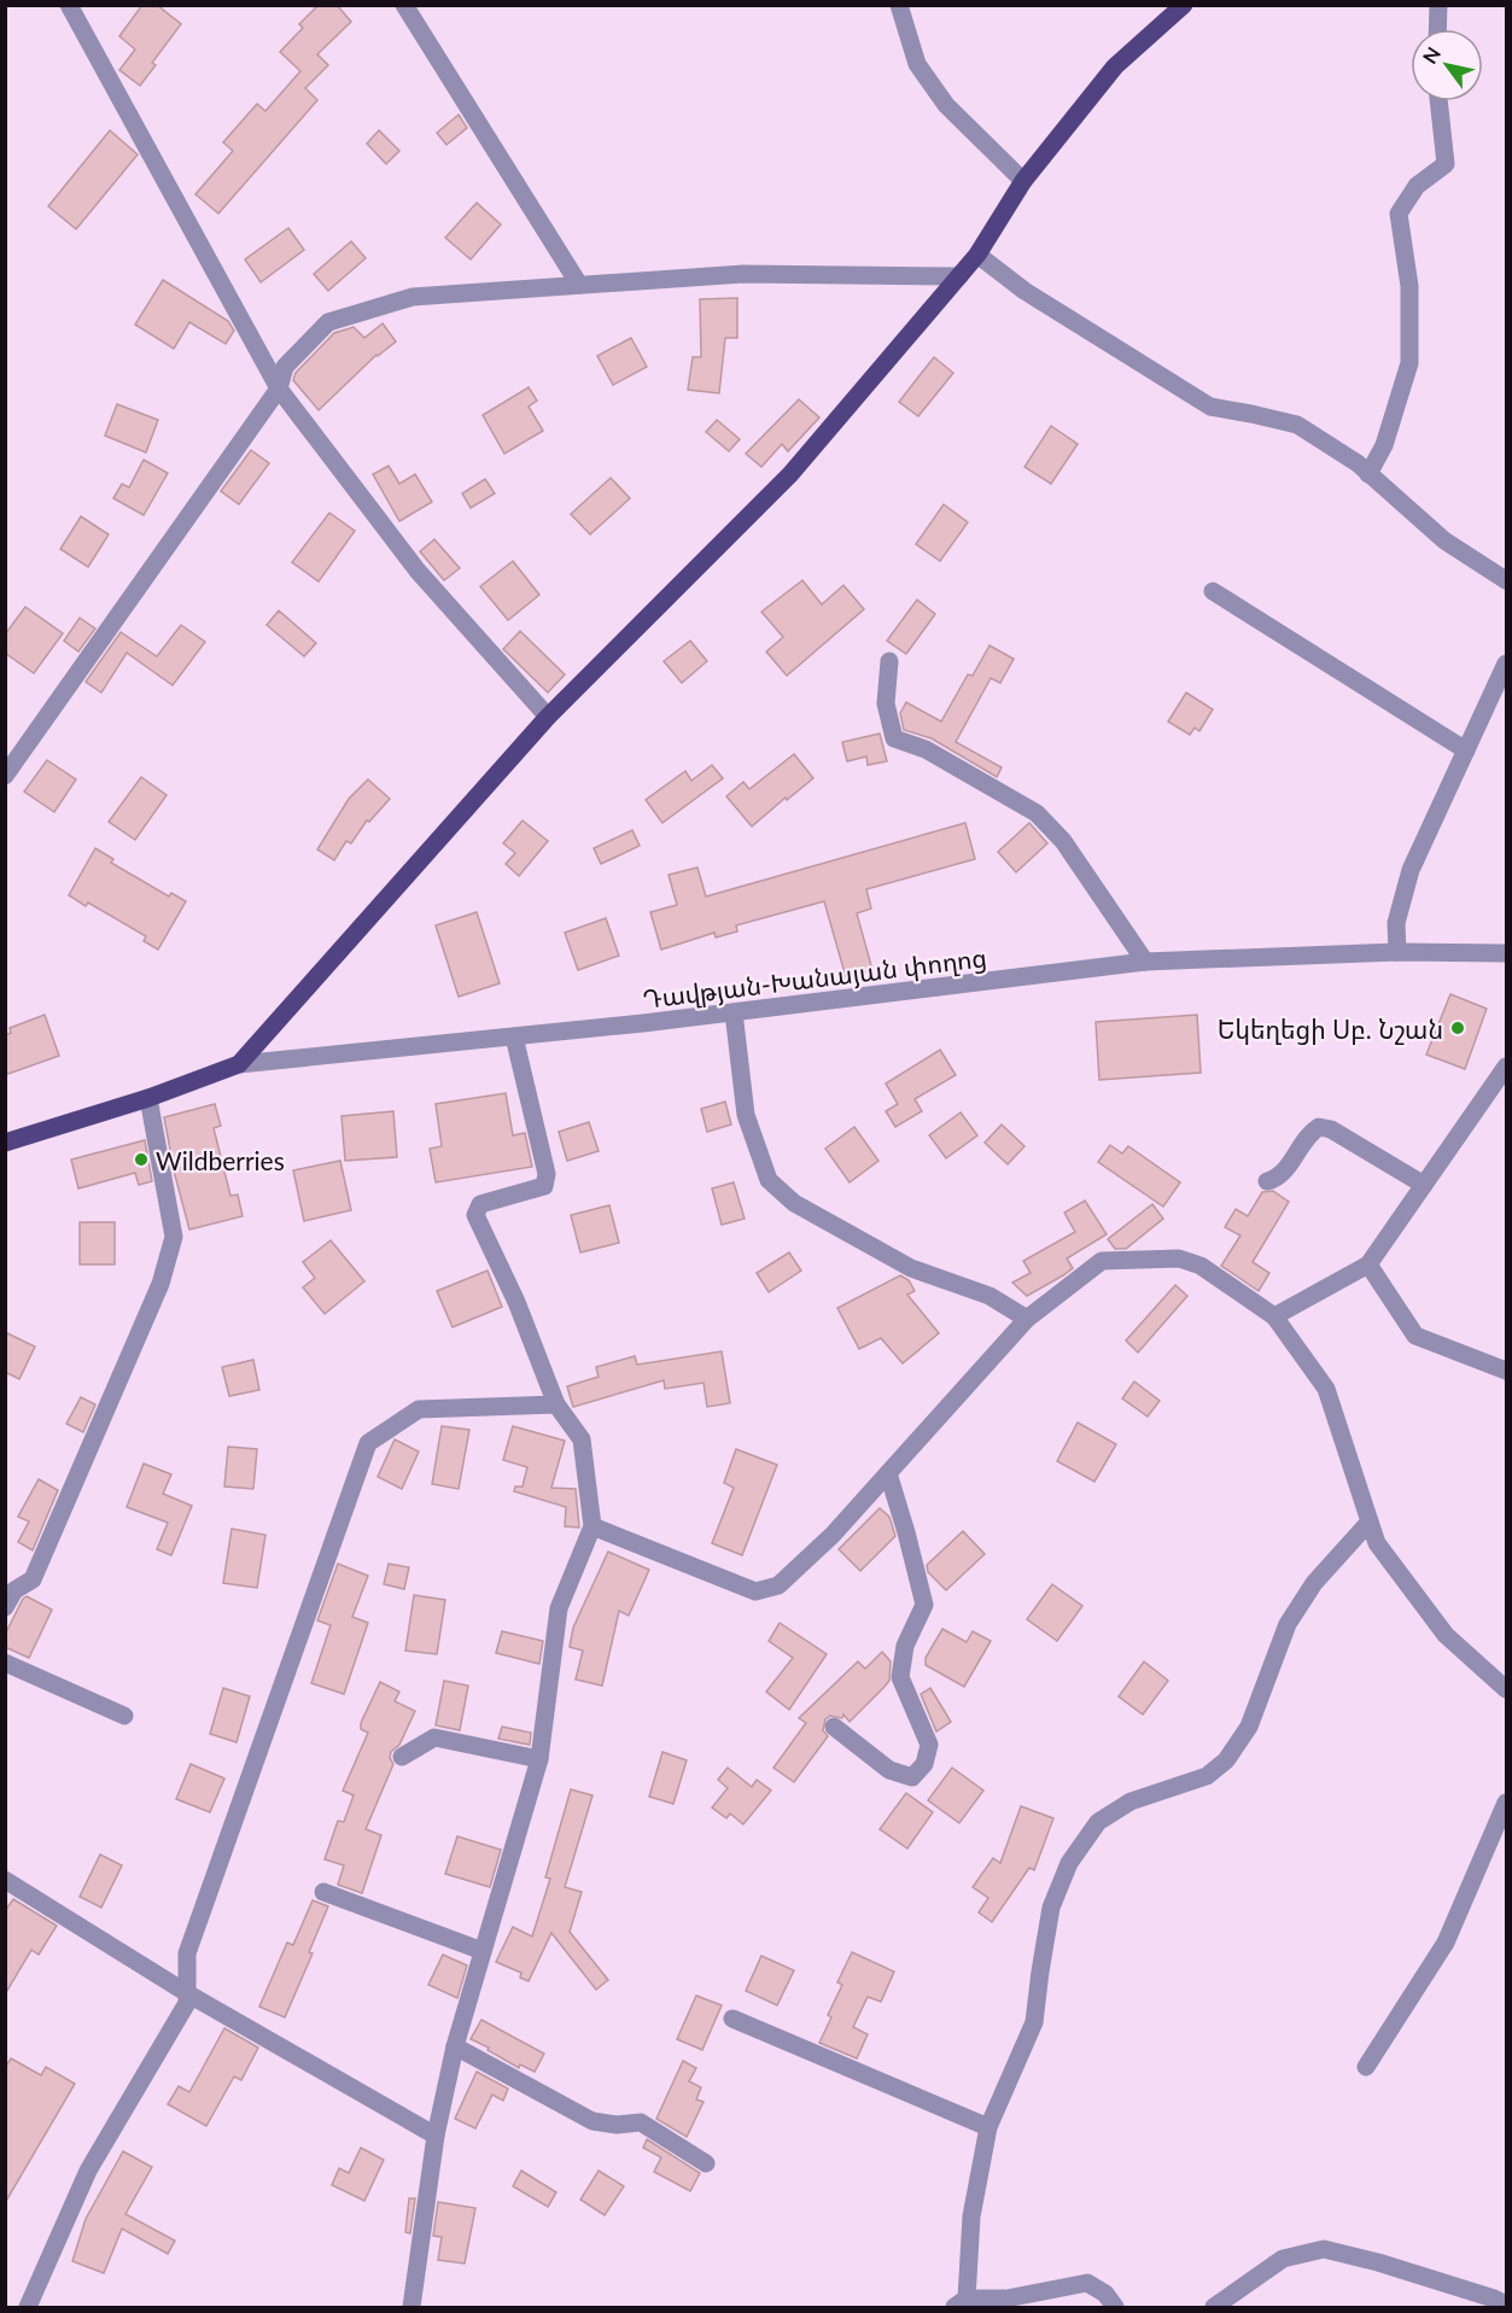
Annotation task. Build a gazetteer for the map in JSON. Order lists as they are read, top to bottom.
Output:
{
  "streets": {
    "street": ["Դավթյան-Խանայան փողոց"]
  },
  "places": ["Եկեղեցի Սբ. Նշան", "Wildberries"],
  "north": "top left"
}
